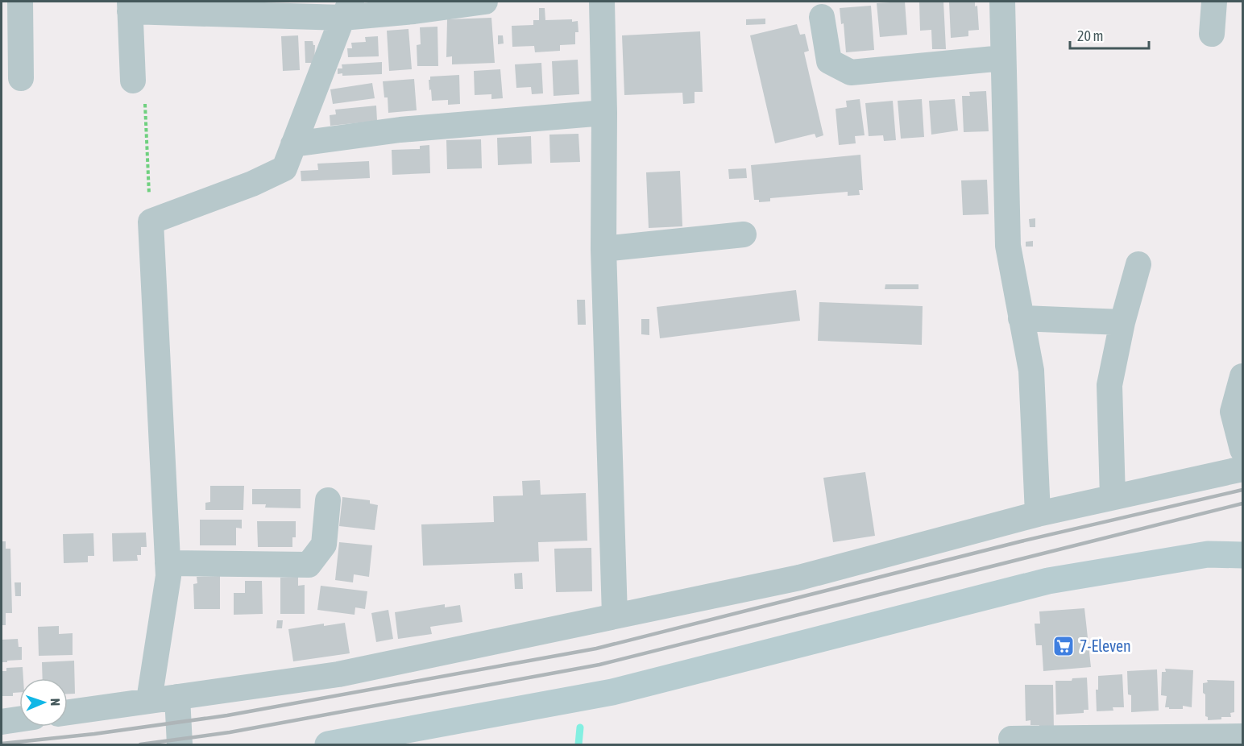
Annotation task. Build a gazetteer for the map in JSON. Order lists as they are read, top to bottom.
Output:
{
  "places": {
    "supermarket": ["7-Eleven"]
  },
  "scale_bar": "20 m",
  "north": "right"
}
